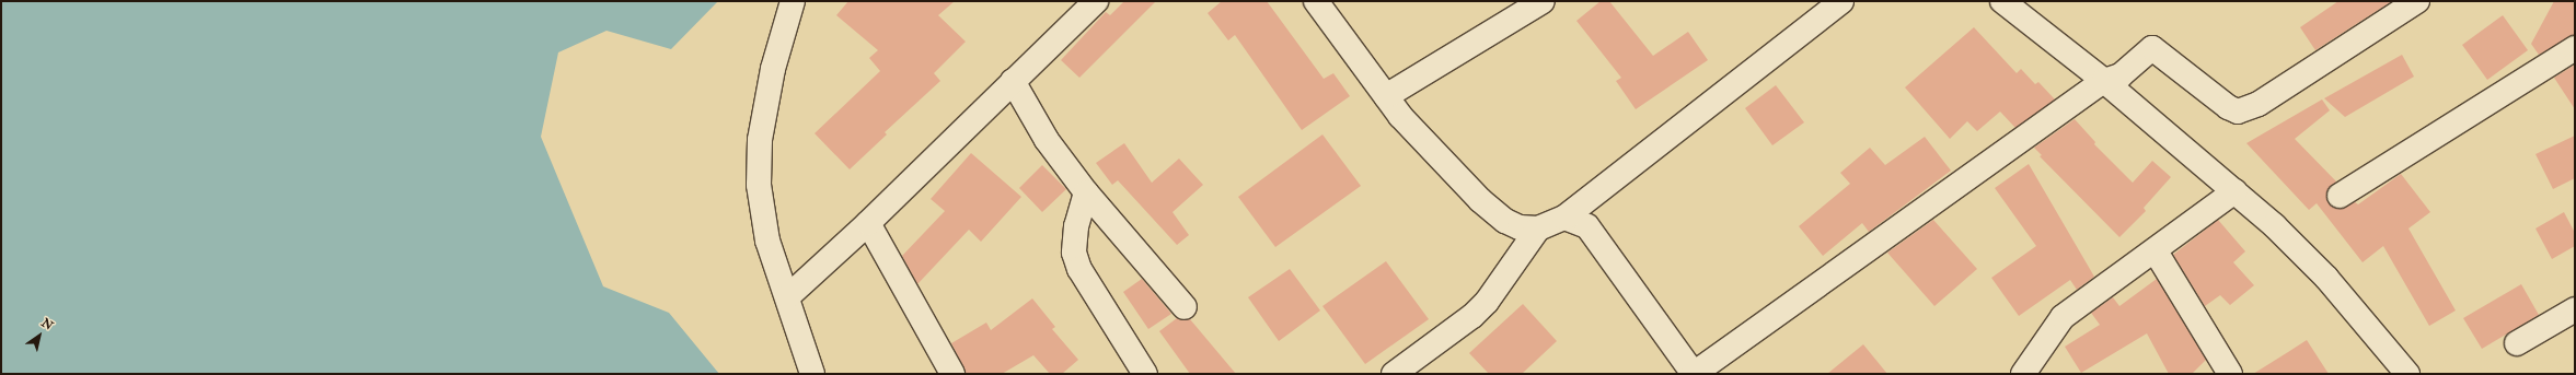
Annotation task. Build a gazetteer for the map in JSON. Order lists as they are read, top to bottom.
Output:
{
  "north": "top right"
}
